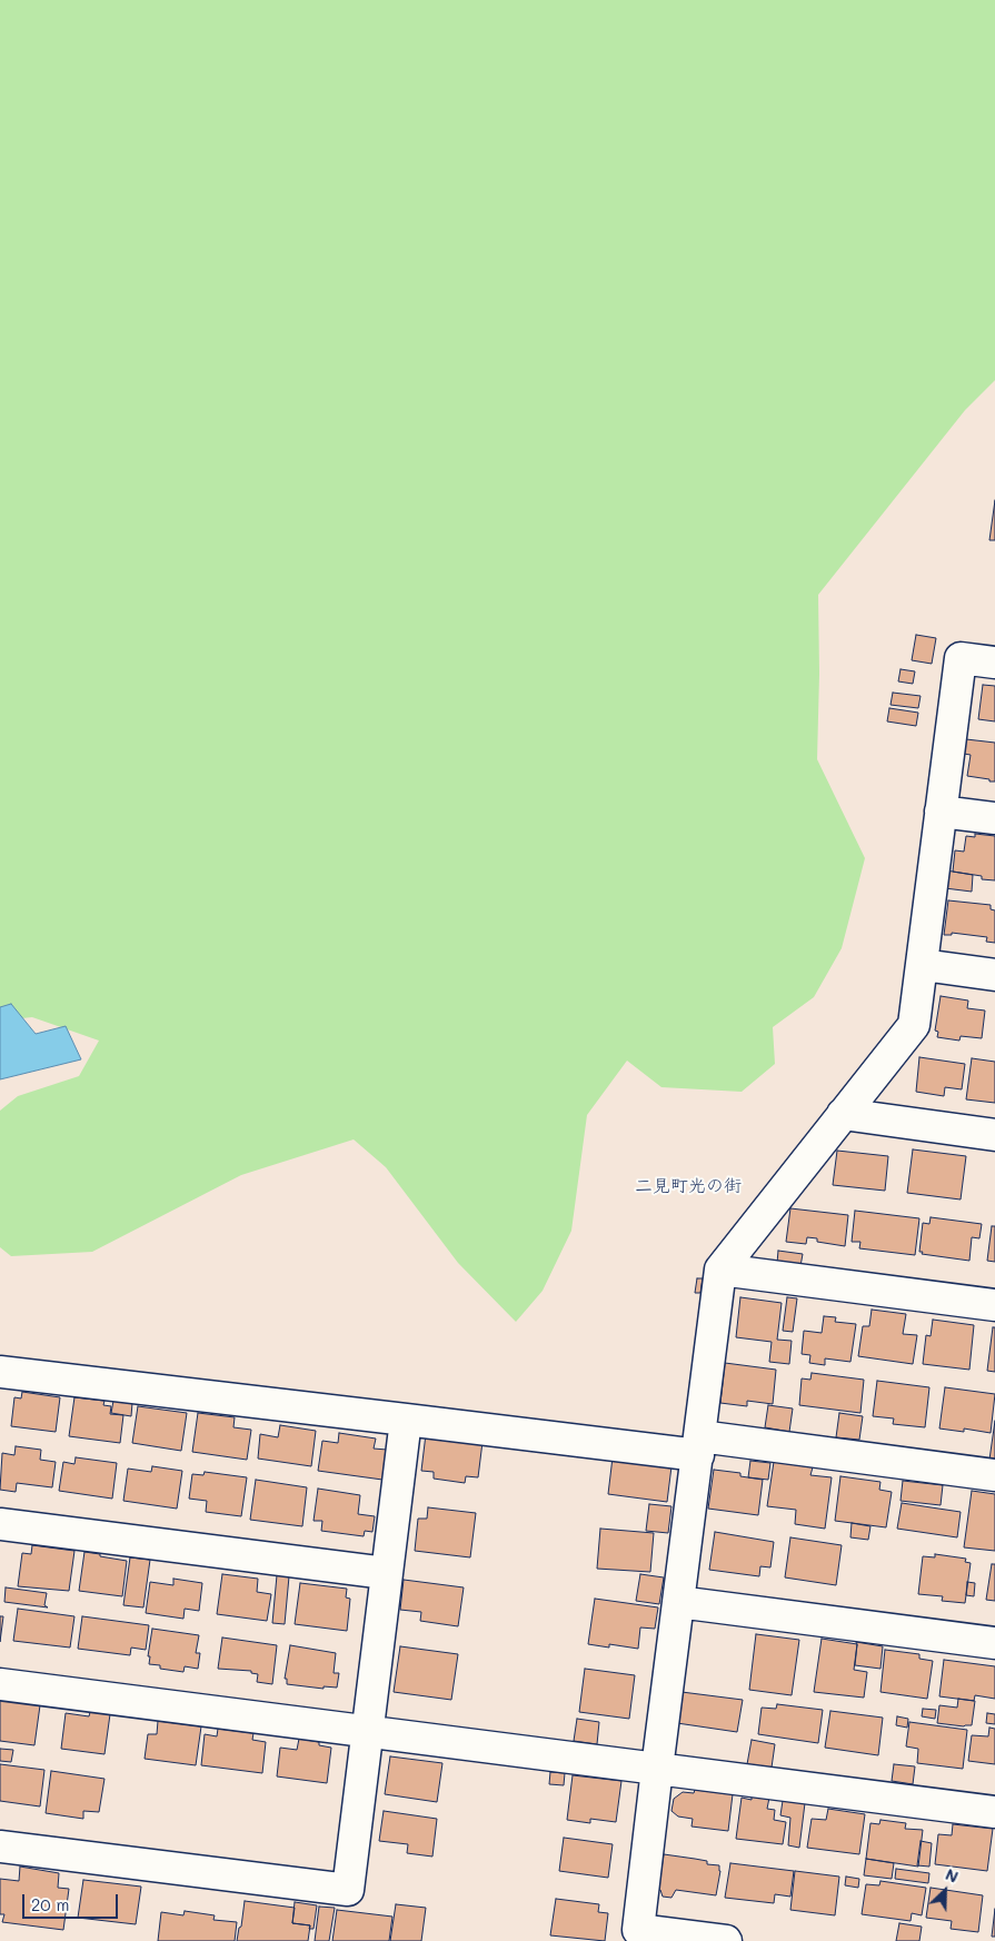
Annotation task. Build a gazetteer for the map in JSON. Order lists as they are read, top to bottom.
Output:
{
  "districts": ["二見町光の街"],
  "scale_bar": "20 m",
  "north": "top right"
}
